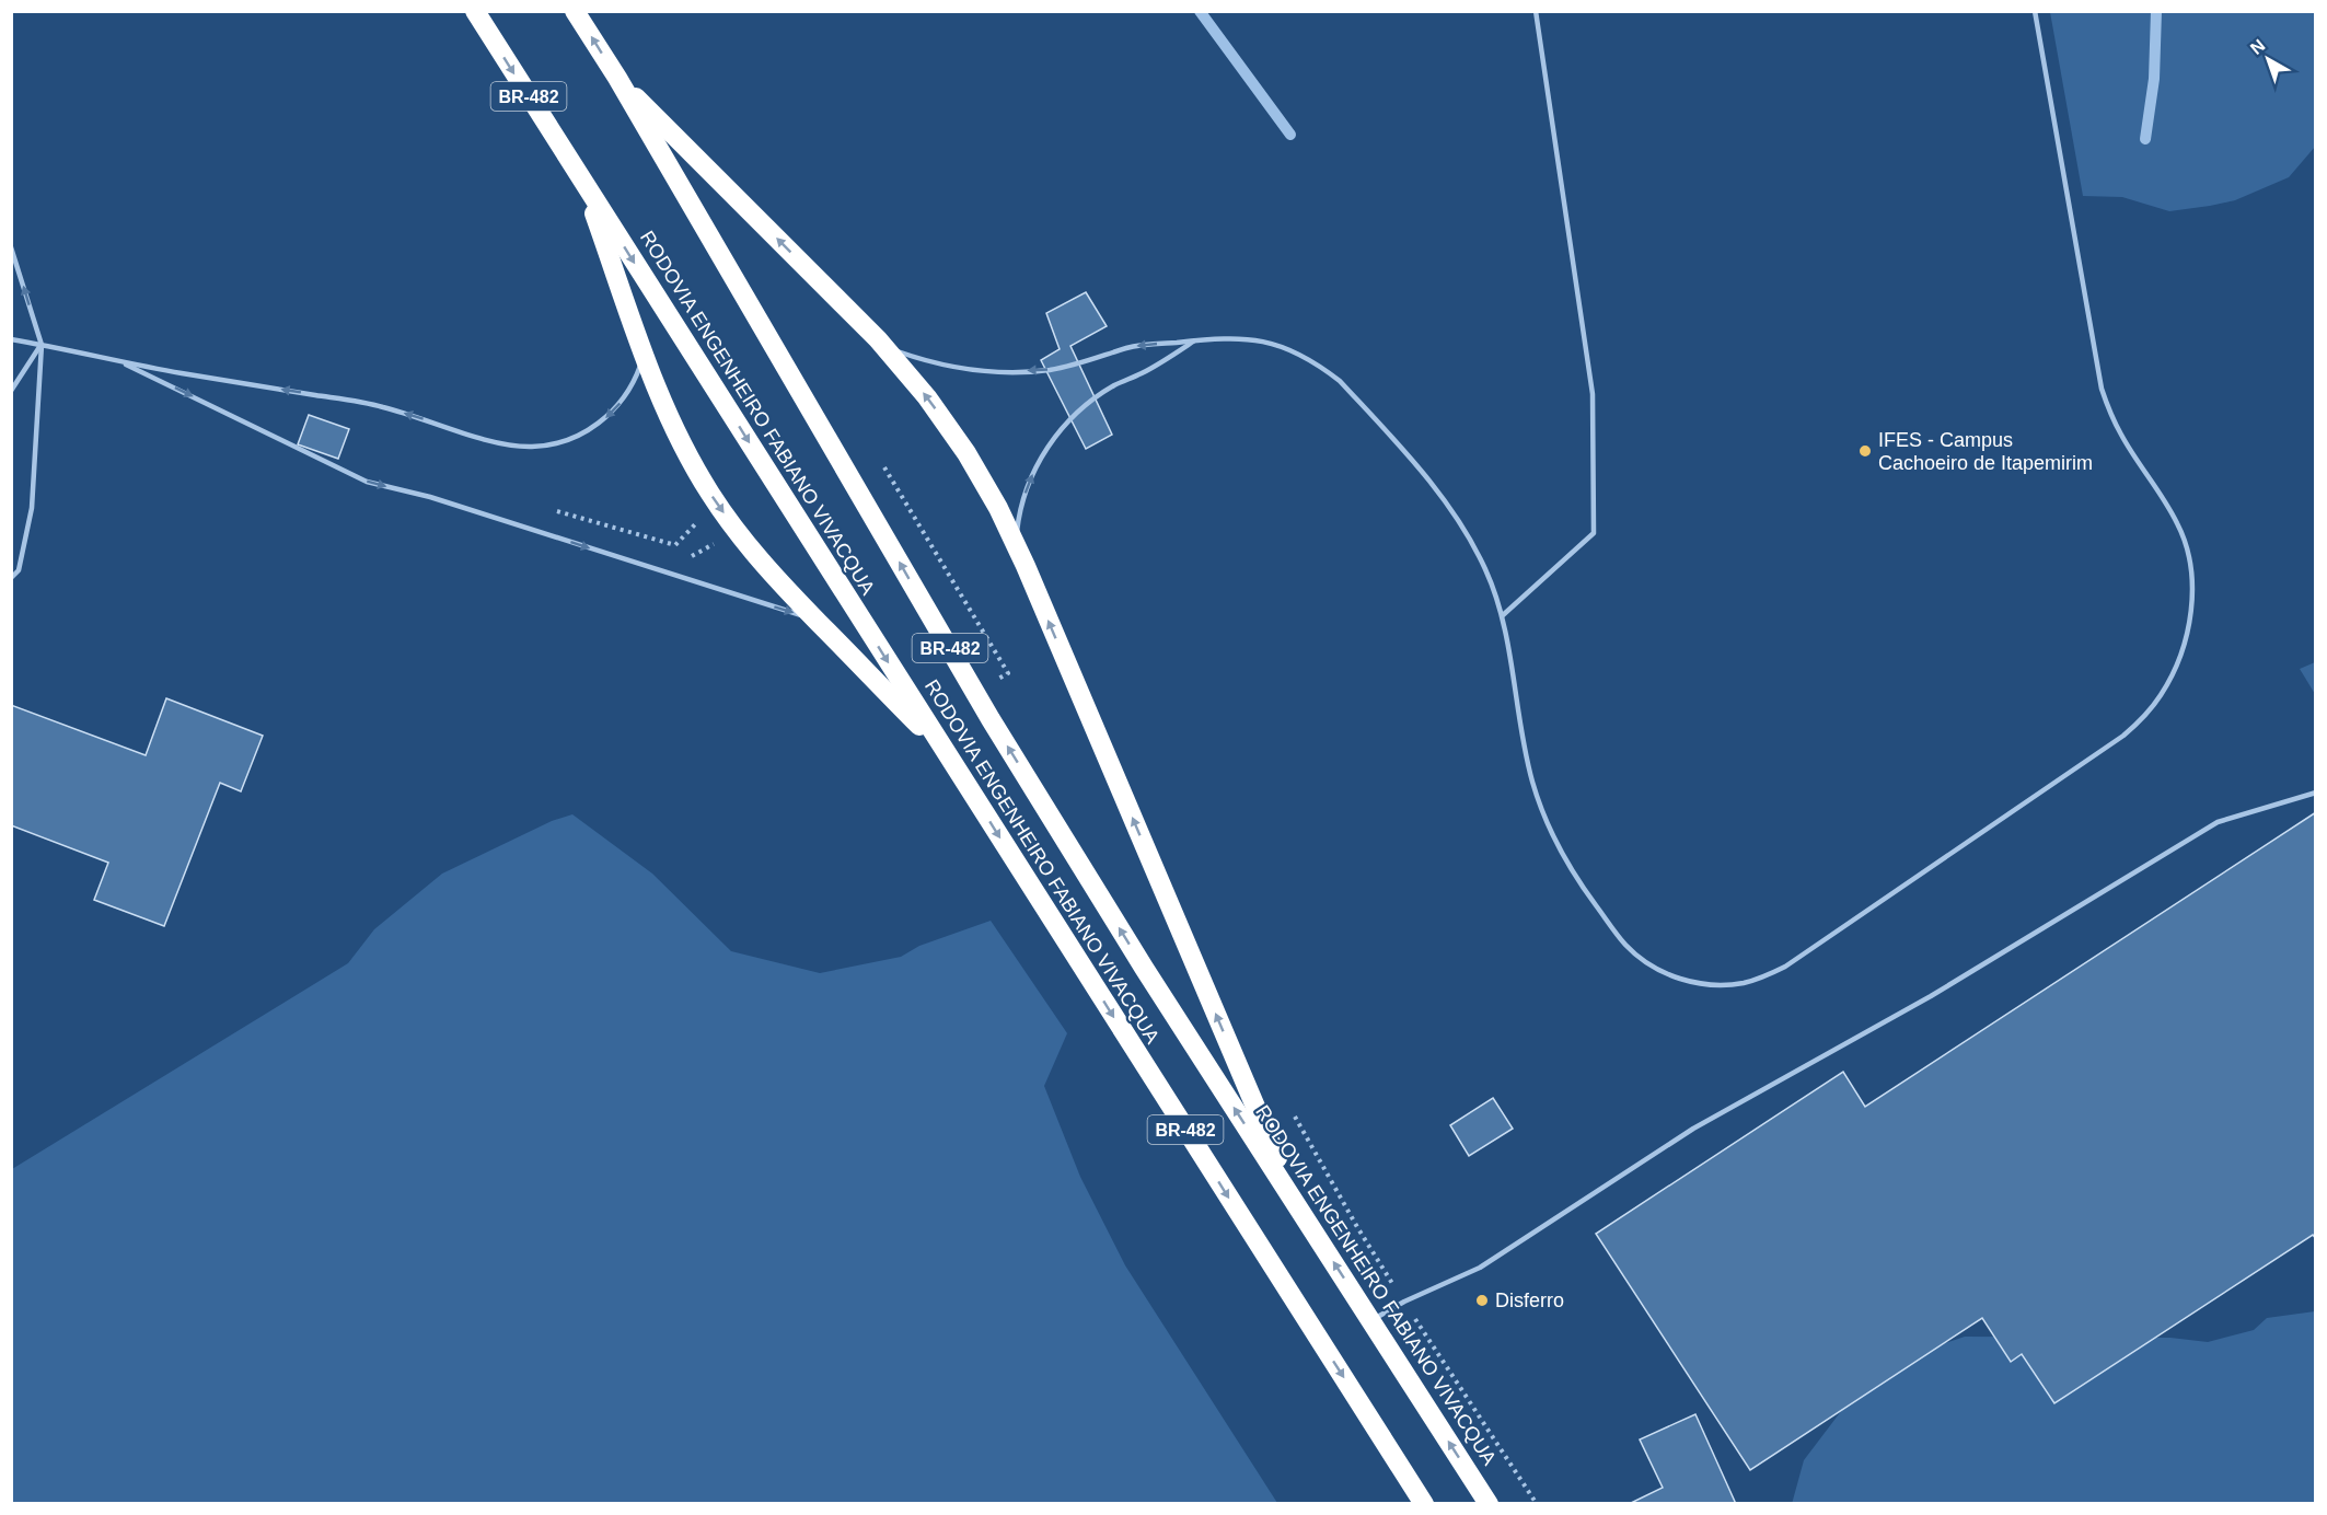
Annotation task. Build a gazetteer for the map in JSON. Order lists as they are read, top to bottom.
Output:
{
  "streets": {
    "highway": ["BR-482", "RODOVIA ENGENHEIRO FABIANO VIVACQUA"]
  },
  "places": ["IFES - Campus Cachoeiro de Itapemirim", "Disferro"],
  "north": "top left"
}
